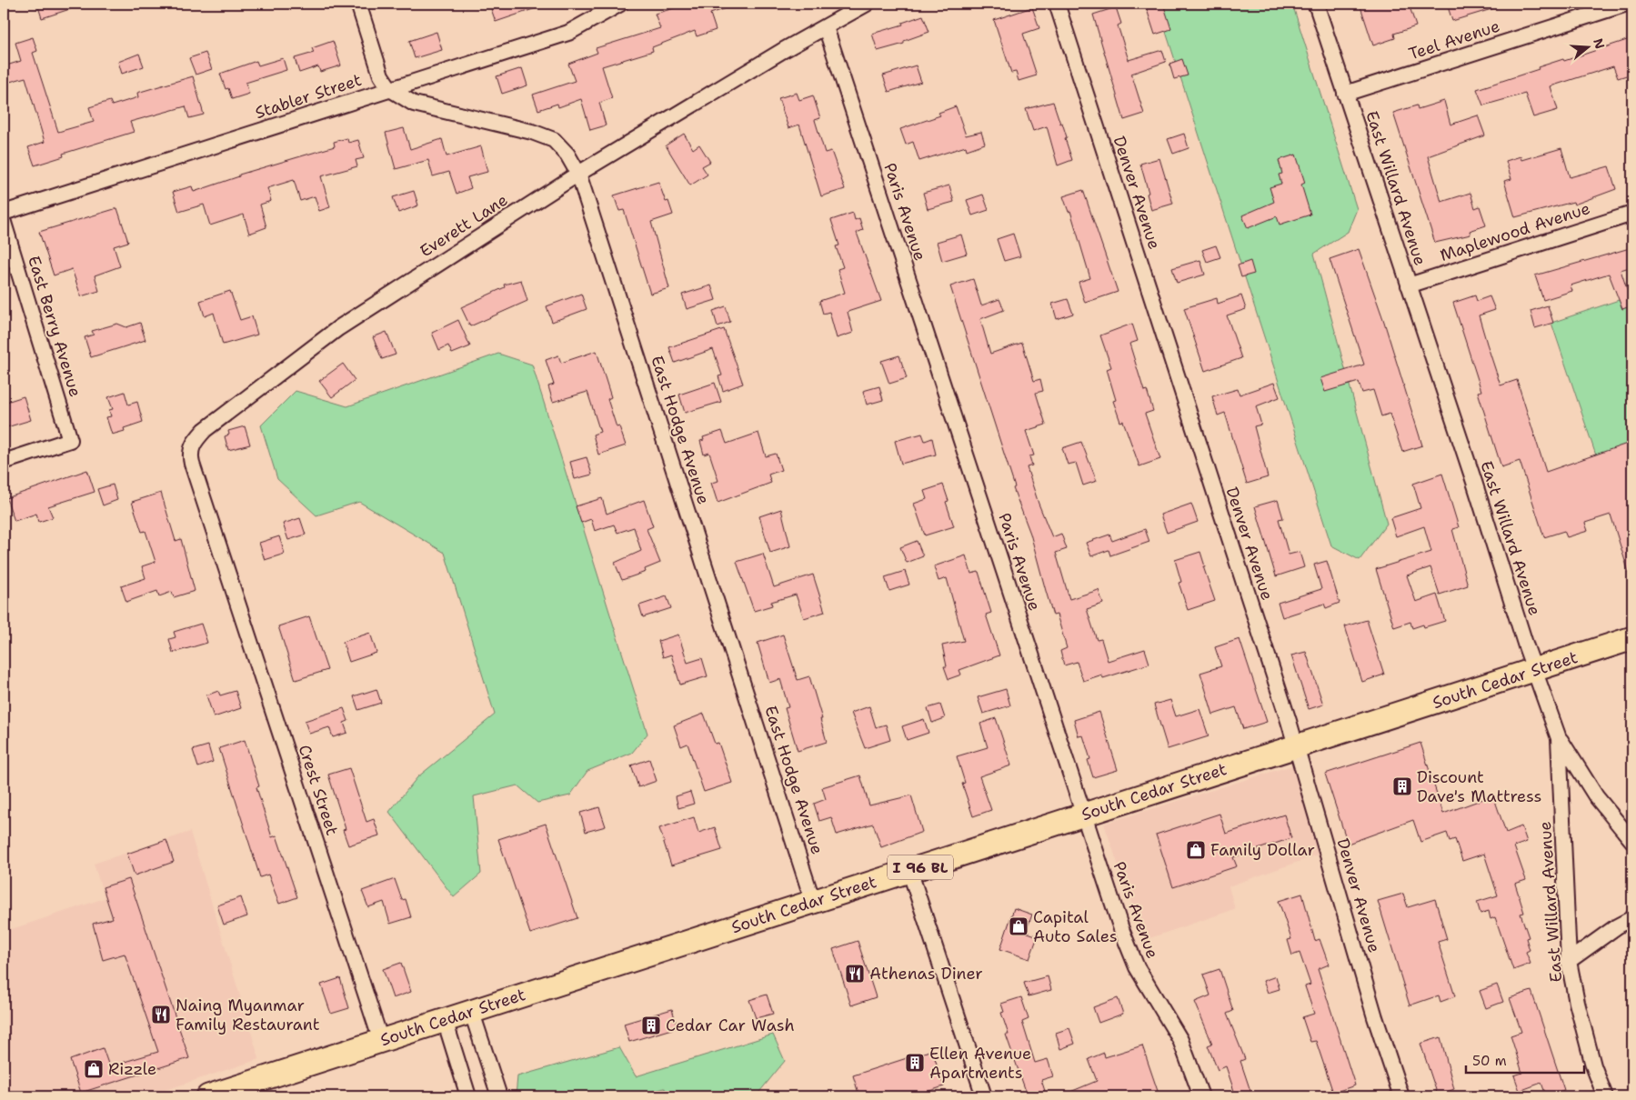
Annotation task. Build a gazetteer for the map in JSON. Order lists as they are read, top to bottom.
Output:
{
  "streets": {
    "main road": ["South Cedar Street", "I 96 BL"],
    "street": [
      "Teel Avenue",
      "Stabler Street",
      "East Willard Avenue",
      "Denver Avenue",
      "Paris Avenue",
      "Everett Lane",
      "Maplewood Avenue",
      "East Berry Avenue",
      "East Hodge Avenue",
      "Crest Street"
    ]
  },
  "crossings": [
    ["Teel Avenue", "East Willard Avenue"],
    ["Stabler Street", "East Hodge Avenue"],
    ["East Willard Avenue", "Maplewood Avenue"],
    ["East Willard Avenue", "South Cedar Street"],
    ["Denver Avenue", "South Cedar Street"],
    ["Paris Avenue", "Everett Lane"],
    ["Paris Avenue", "South Cedar Street"],
    ["Everett Lane", "East Hodge Avenue"],
    ["Everett Lane", "Crest Street"],
    ["East Hodge Avenue", "South Cedar Street"],
    ["South Cedar Street", "Crest Street"]
  ],
  "places": {
    "building": ["Discount Dave's Mattress", "Cedar Car Wash", "Ellen Avenue Apartments"],
    "shop": ["Family Dollar", "Capital Auto Sales", "Rizzle"],
    "restaurant": ["Athenas Diner", "Naing Myanmar Family Restaurant"]
  },
  "scale_bar": "50 m",
  "north": "right"
}
